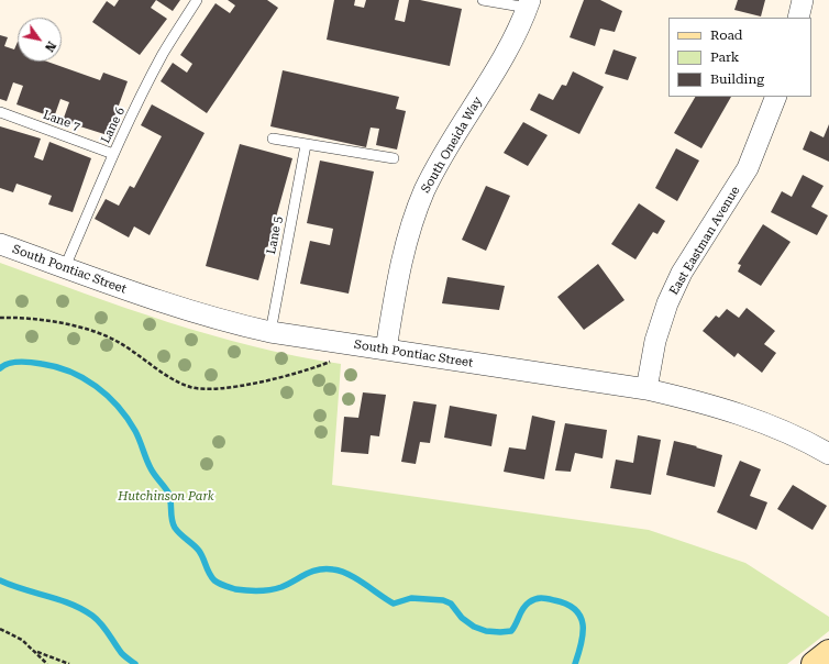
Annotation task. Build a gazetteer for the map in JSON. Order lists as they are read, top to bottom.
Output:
{
  "streets": {
    "street": ["South Oneida Way", "East Eastman Avenue", "South Pontiac Street"],
    "lane": ["Lane 7", "Lane 6", "Lane 5"]
  },
  "crossings": [
    ["Lane 7", "Lane 6"],
    ["Lane 6", "South Pontiac Street"],
    ["South Oneida Way", "South Pontiac Street"],
    ["Lane 5", "South Pontiac Street"],
    ["East Eastman Avenue", "South Pontiac Street"]
  ],
  "parks": ["Hutchinson Park"],
  "legend": ["Road", "Park", "Building"],
  "north": "bottom right"
}
